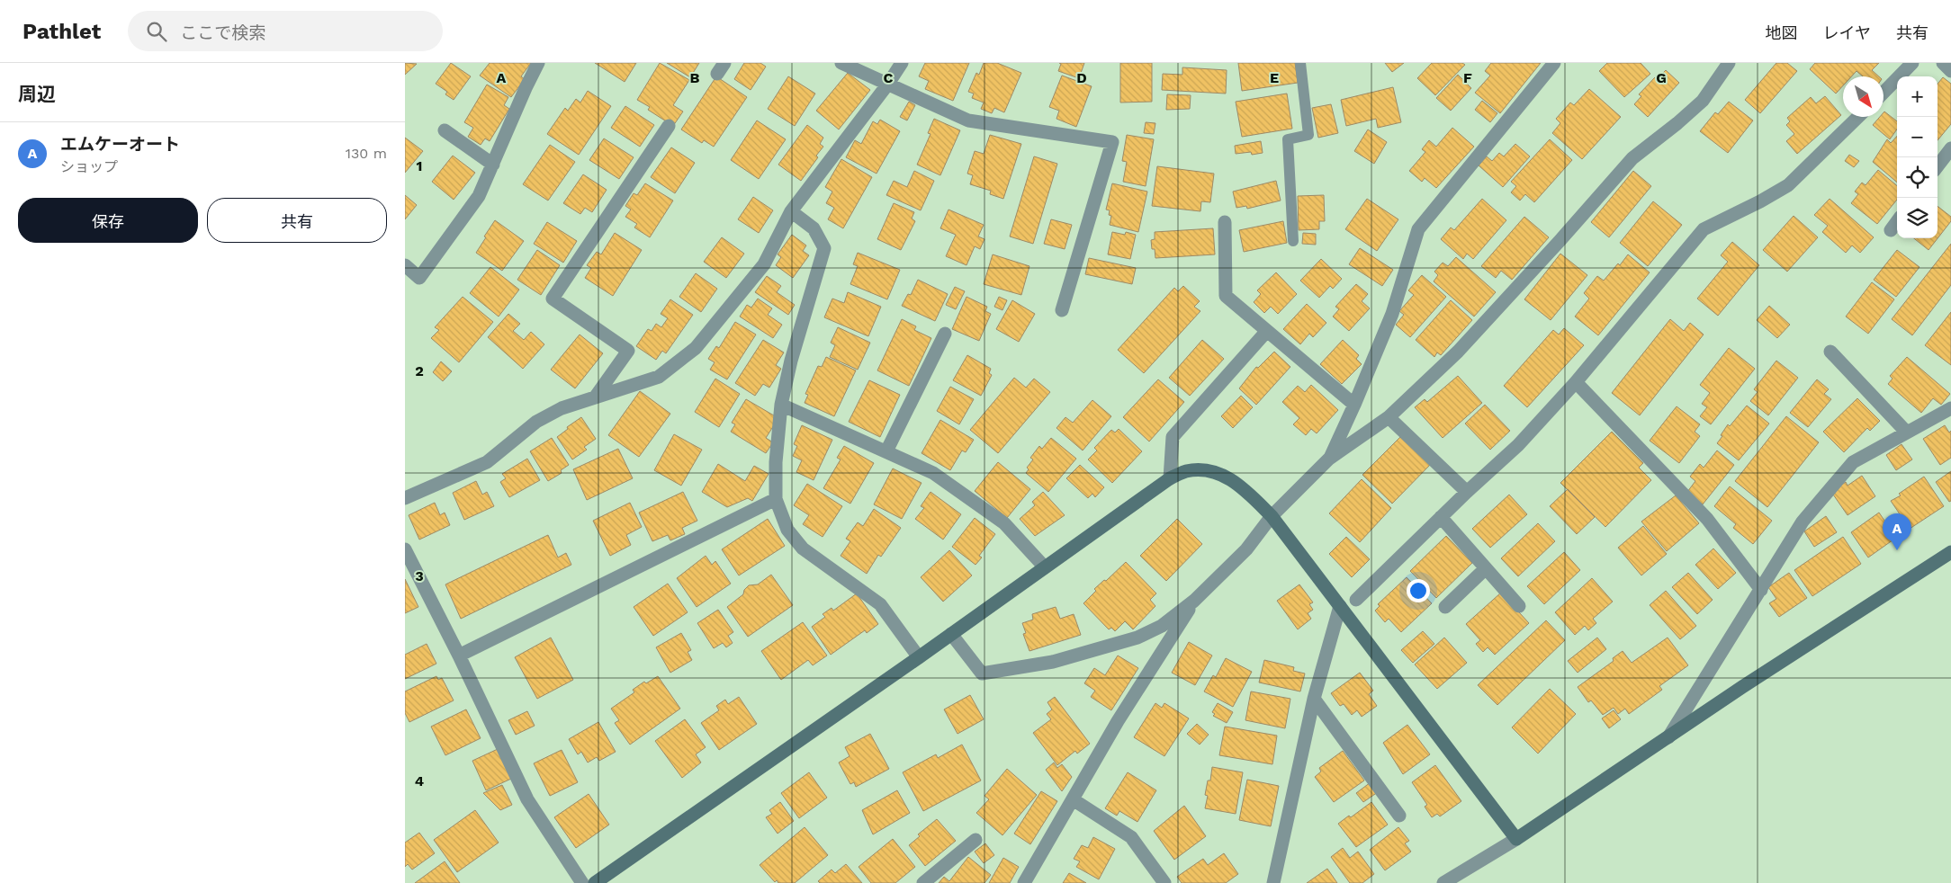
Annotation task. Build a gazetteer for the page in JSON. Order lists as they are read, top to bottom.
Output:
{
  "north": "bottom right",
  "page": {
    "header": "Pathlet",
    "search": "ここで検索",
    "nav": ["地図", "レイヤ", "共有"],
    "heading": "周辺",
    "map_buttons": ["+", "−"],
    "list": [
      {
        "mark": "A",
        "name": "エムケーオート",
        "note": "ショップ",
        "value": "130 m"
      }
    ],
    "buttons": ["保存", "共有"],
    "pins": "A"
  },
  "grid": {
    "columns": [
      "A",
      "B",
      "C",
      "D",
      "E",
      "F",
      "G"
    ],
    "rows": [
      "1",
      "2",
      "3",
      "4"
    ]
  }
}
